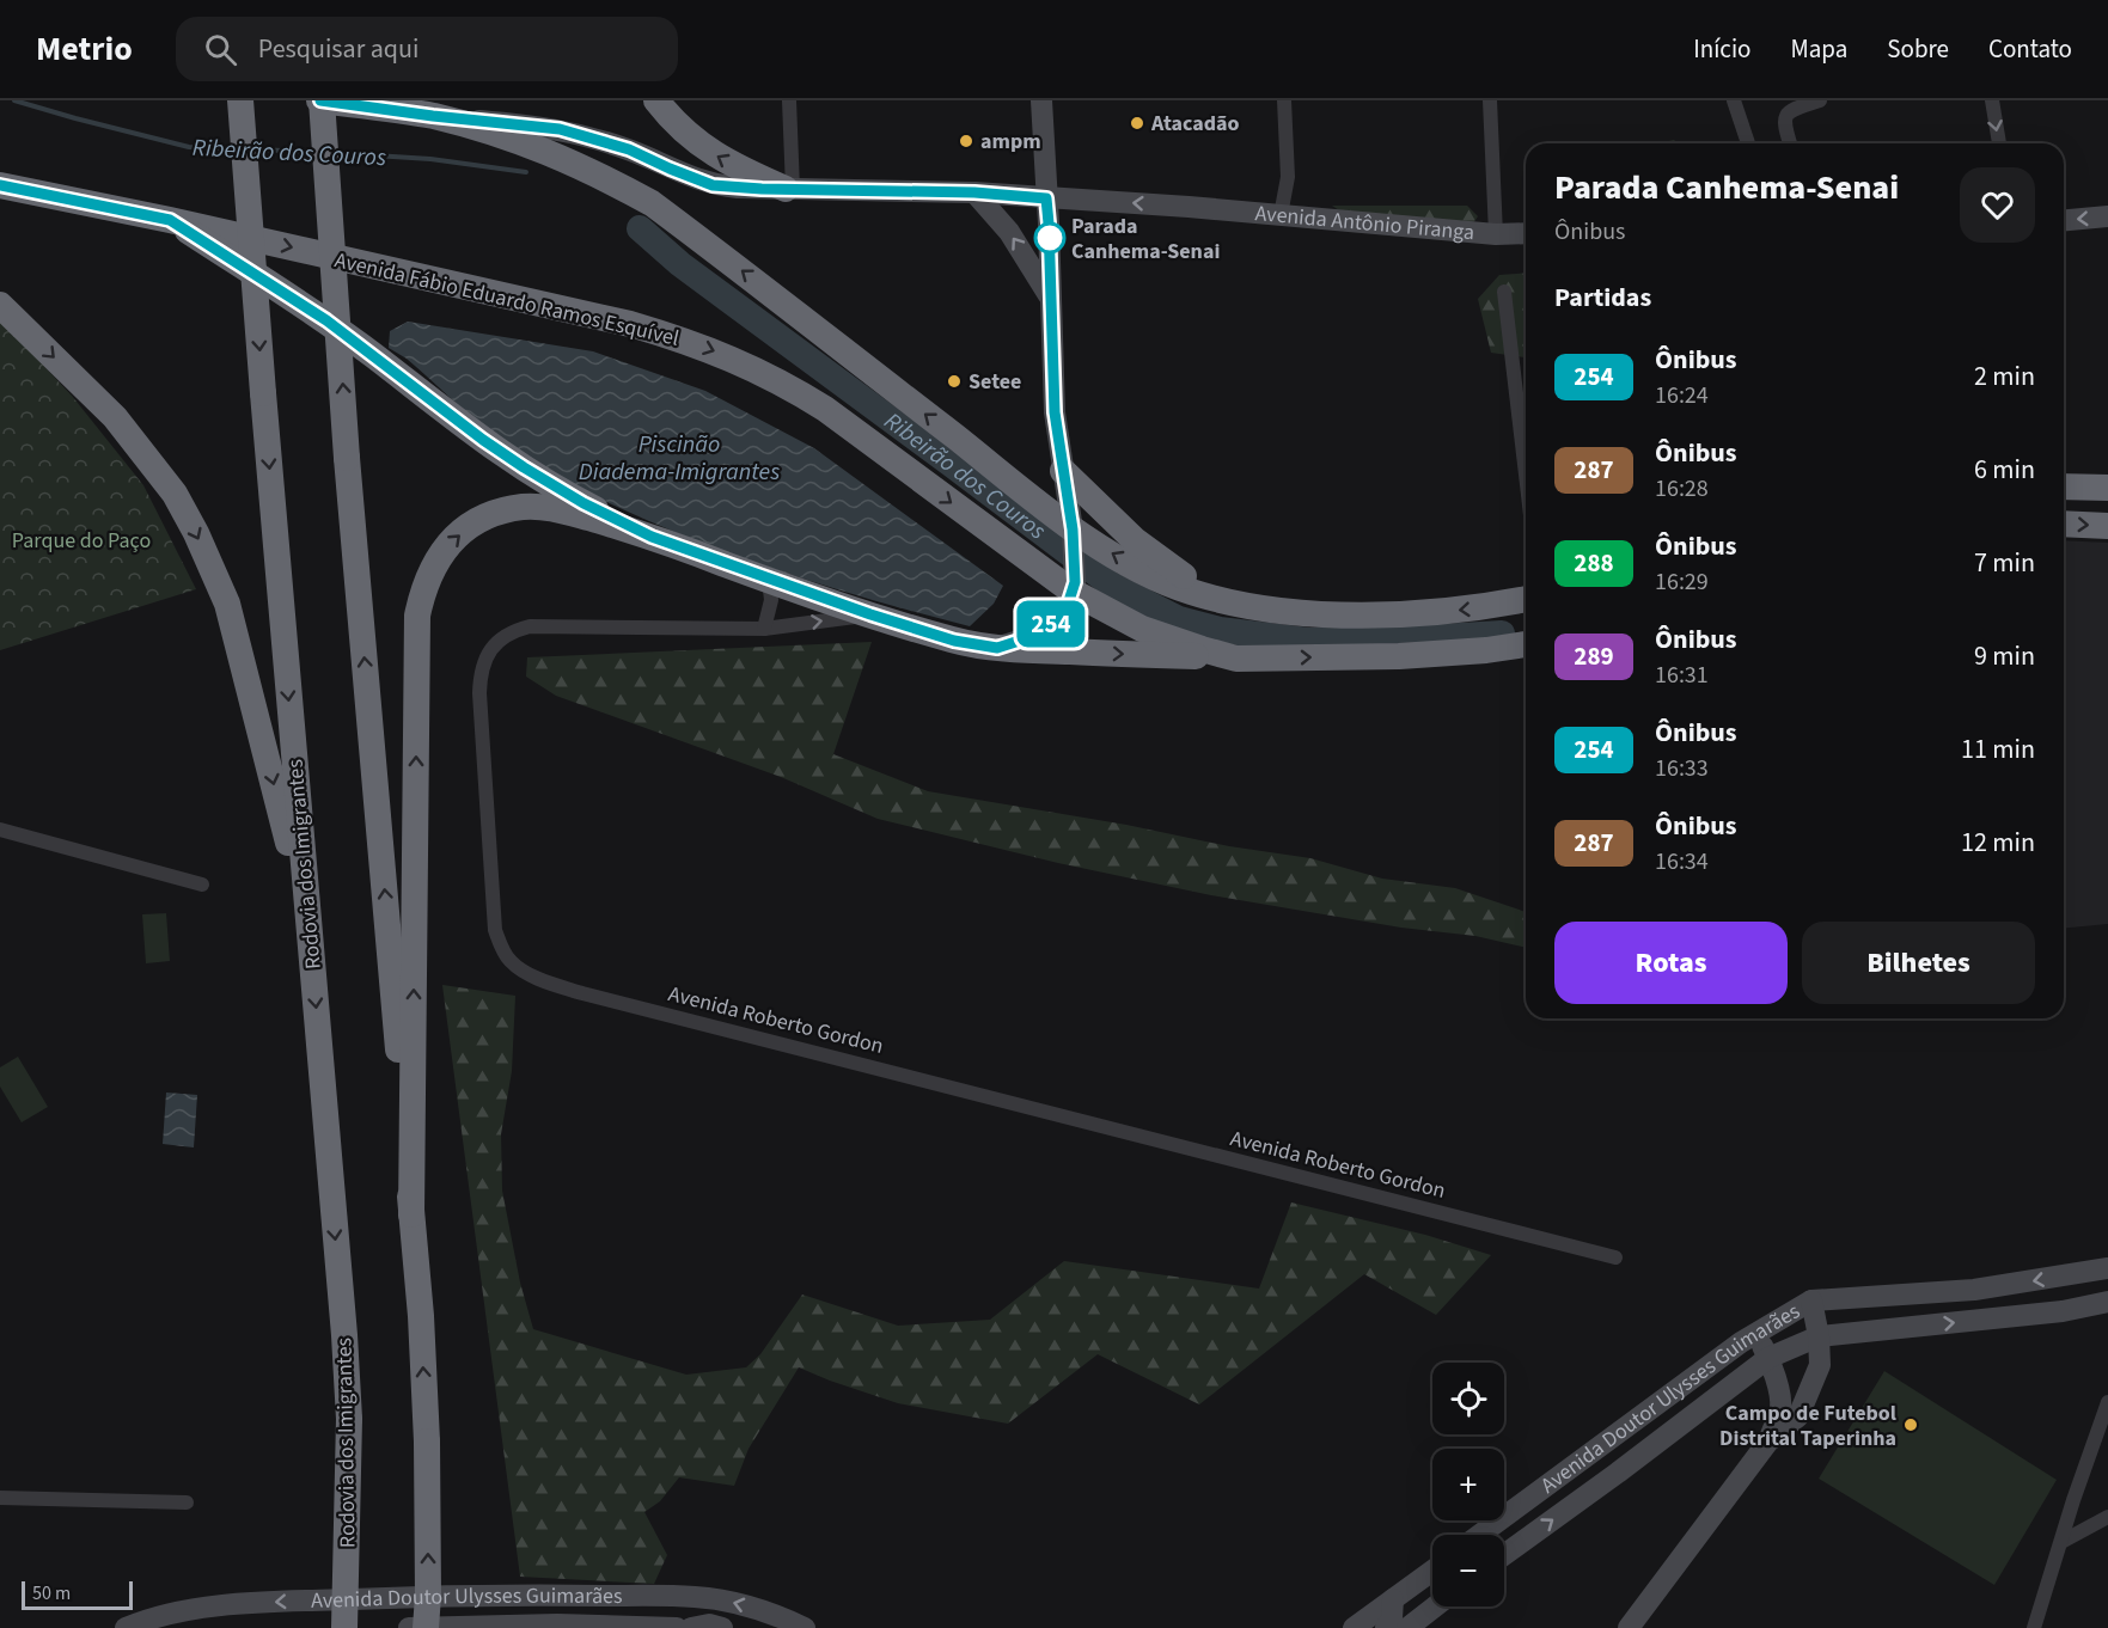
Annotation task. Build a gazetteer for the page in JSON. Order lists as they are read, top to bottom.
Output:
{
  "streets": {
    "highway": ["Avenida Fábio Eduardo Ramos Esquível", "Rodovia dos Imigrantes"],
    "main road": ["Avenida Antônio Piranga", "Avenida Doutor Ulysses Guimarães"],
    "street": ["Avenida Roberto Gordon"]
  },
  "water": ["Ribeirão dos Couros", "Piscinão Diadema-Imigrantes"],
  "parks": ["Parque do Paço"],
  "places": [
    "Atacadão",
    "ampm",
    "Parada Canhema-Senai",
    "Setee",
    "Campo de Futebol Distrital Taperinha"
  ],
  "lines": ["bus line 254"],
  "scale_bar": "50 m",
  "page": {
    "header": "Metrio",
    "search": "Pesquisar aqui",
    "nav": [
      "Início",
      "Mapa",
      "Sobre",
      "Contato"
    ],
    "on_map": "254",
    "heading": [
      ["Parada Canhema-Senai", "Ônibus"],
      "Partidas"
    ],
    "list": [
      {
        "mark": "254",
        "name": "Ônibus",
        "note": "16:24",
        "value": "2 min"
      },
      {
        "mark": "287",
        "name": "Ônibus",
        "note": "16:28",
        "value": "6 min"
      },
      {
        "mark": "288",
        "name": "Ônibus",
        "note": "16:29",
        "value": "7 min"
      },
      {
        "mark": "289",
        "name": "Ônibus",
        "note": "16:31",
        "value": "9 min"
      },
      {
        "mark": "254",
        "name": "Ônibus",
        "note": "16:33",
        "value": "11 min"
      },
      {
        "mark": "287",
        "name": "Ônibus",
        "note": "16:34",
        "value": "12 min"
      }
    ],
    "buttons": ["Rotas", "Bilhetes"],
    "map_buttons": ["+", "−"],
    "scale": "50 m"
  }
}
